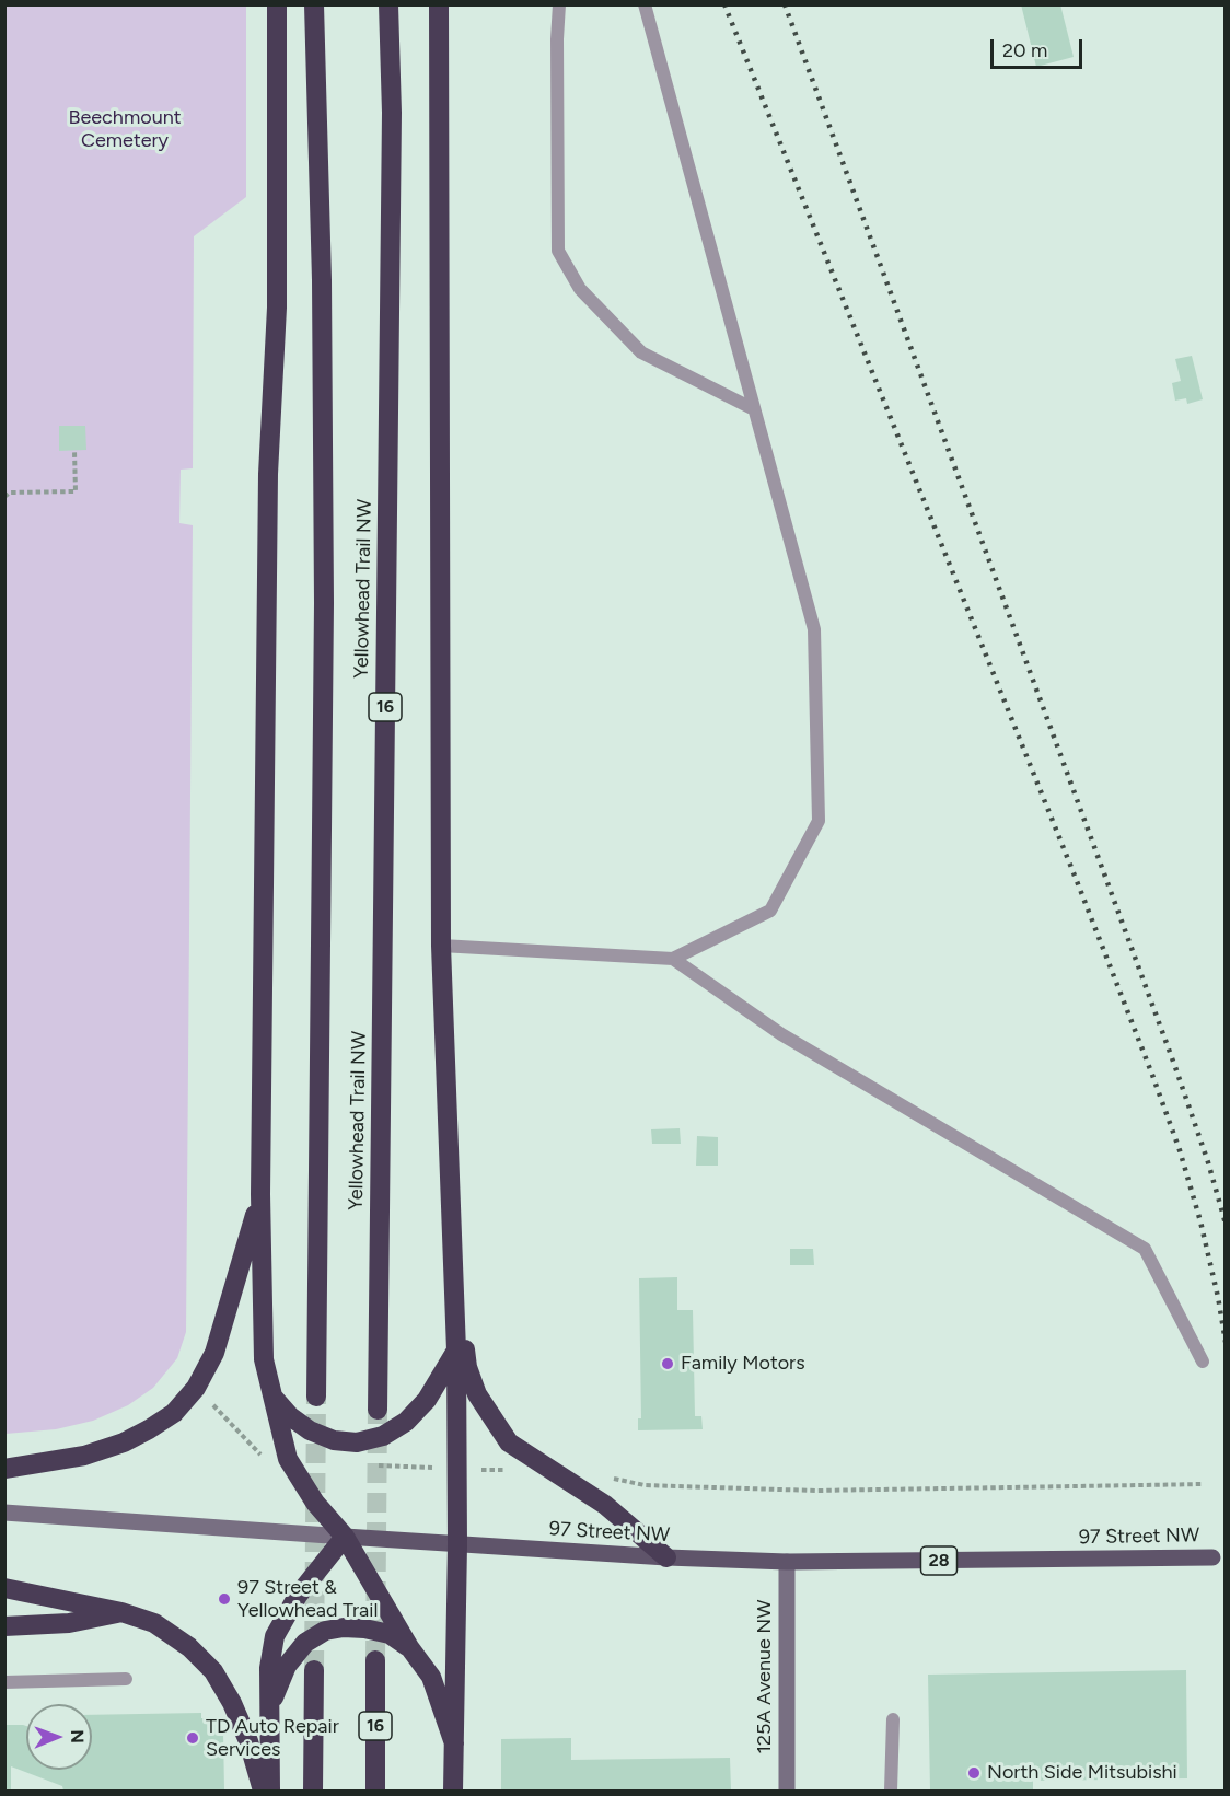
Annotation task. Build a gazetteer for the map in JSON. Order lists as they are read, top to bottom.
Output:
{
  "streets": {
    "highway": ["Yellowhead Trail NW", "16"],
    "main road": ["97 Street NW", "28", "125A Avenue NW"]
  },
  "crossings": [
    ["97 Street NW", "125A Avenue NW"]
  ],
  "parks": ["Beechmount Cemetery"],
  "places": [
    "Family Motors",
    "97 Street & Yellowhead Trail",
    "TD Auto Repair Services",
    "North Side Mitsubishi"
  ],
  "scale_bar": "20 m",
  "north": "right"
}
